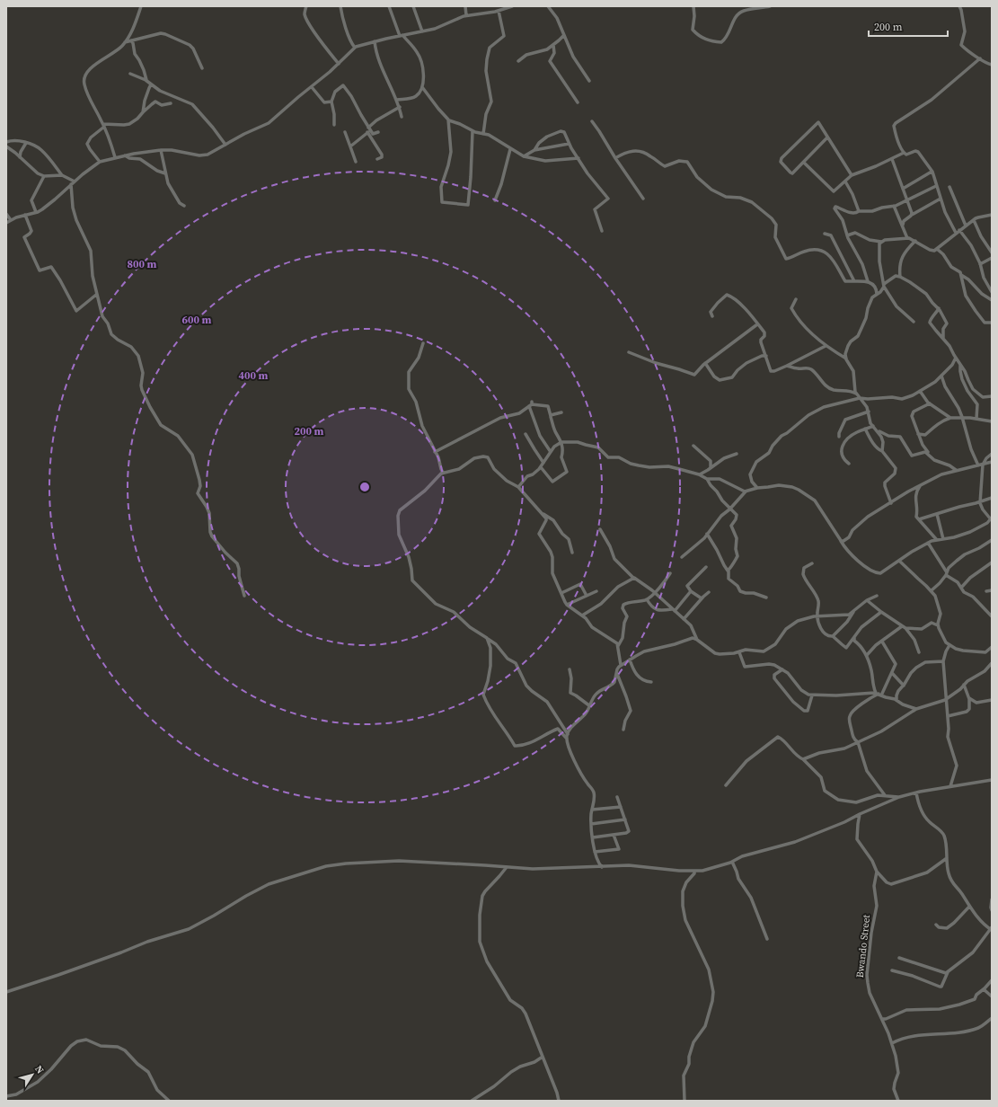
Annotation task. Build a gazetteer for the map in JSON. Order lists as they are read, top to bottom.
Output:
{
  "streets": {
    "street": ["Bwando Street"]
  },
  "scale_bar": "200 m",
  "north": "top right",
  "rings": [
    "800 m",
    "600 m",
    "400 m",
    "200 m"
  ]
}
